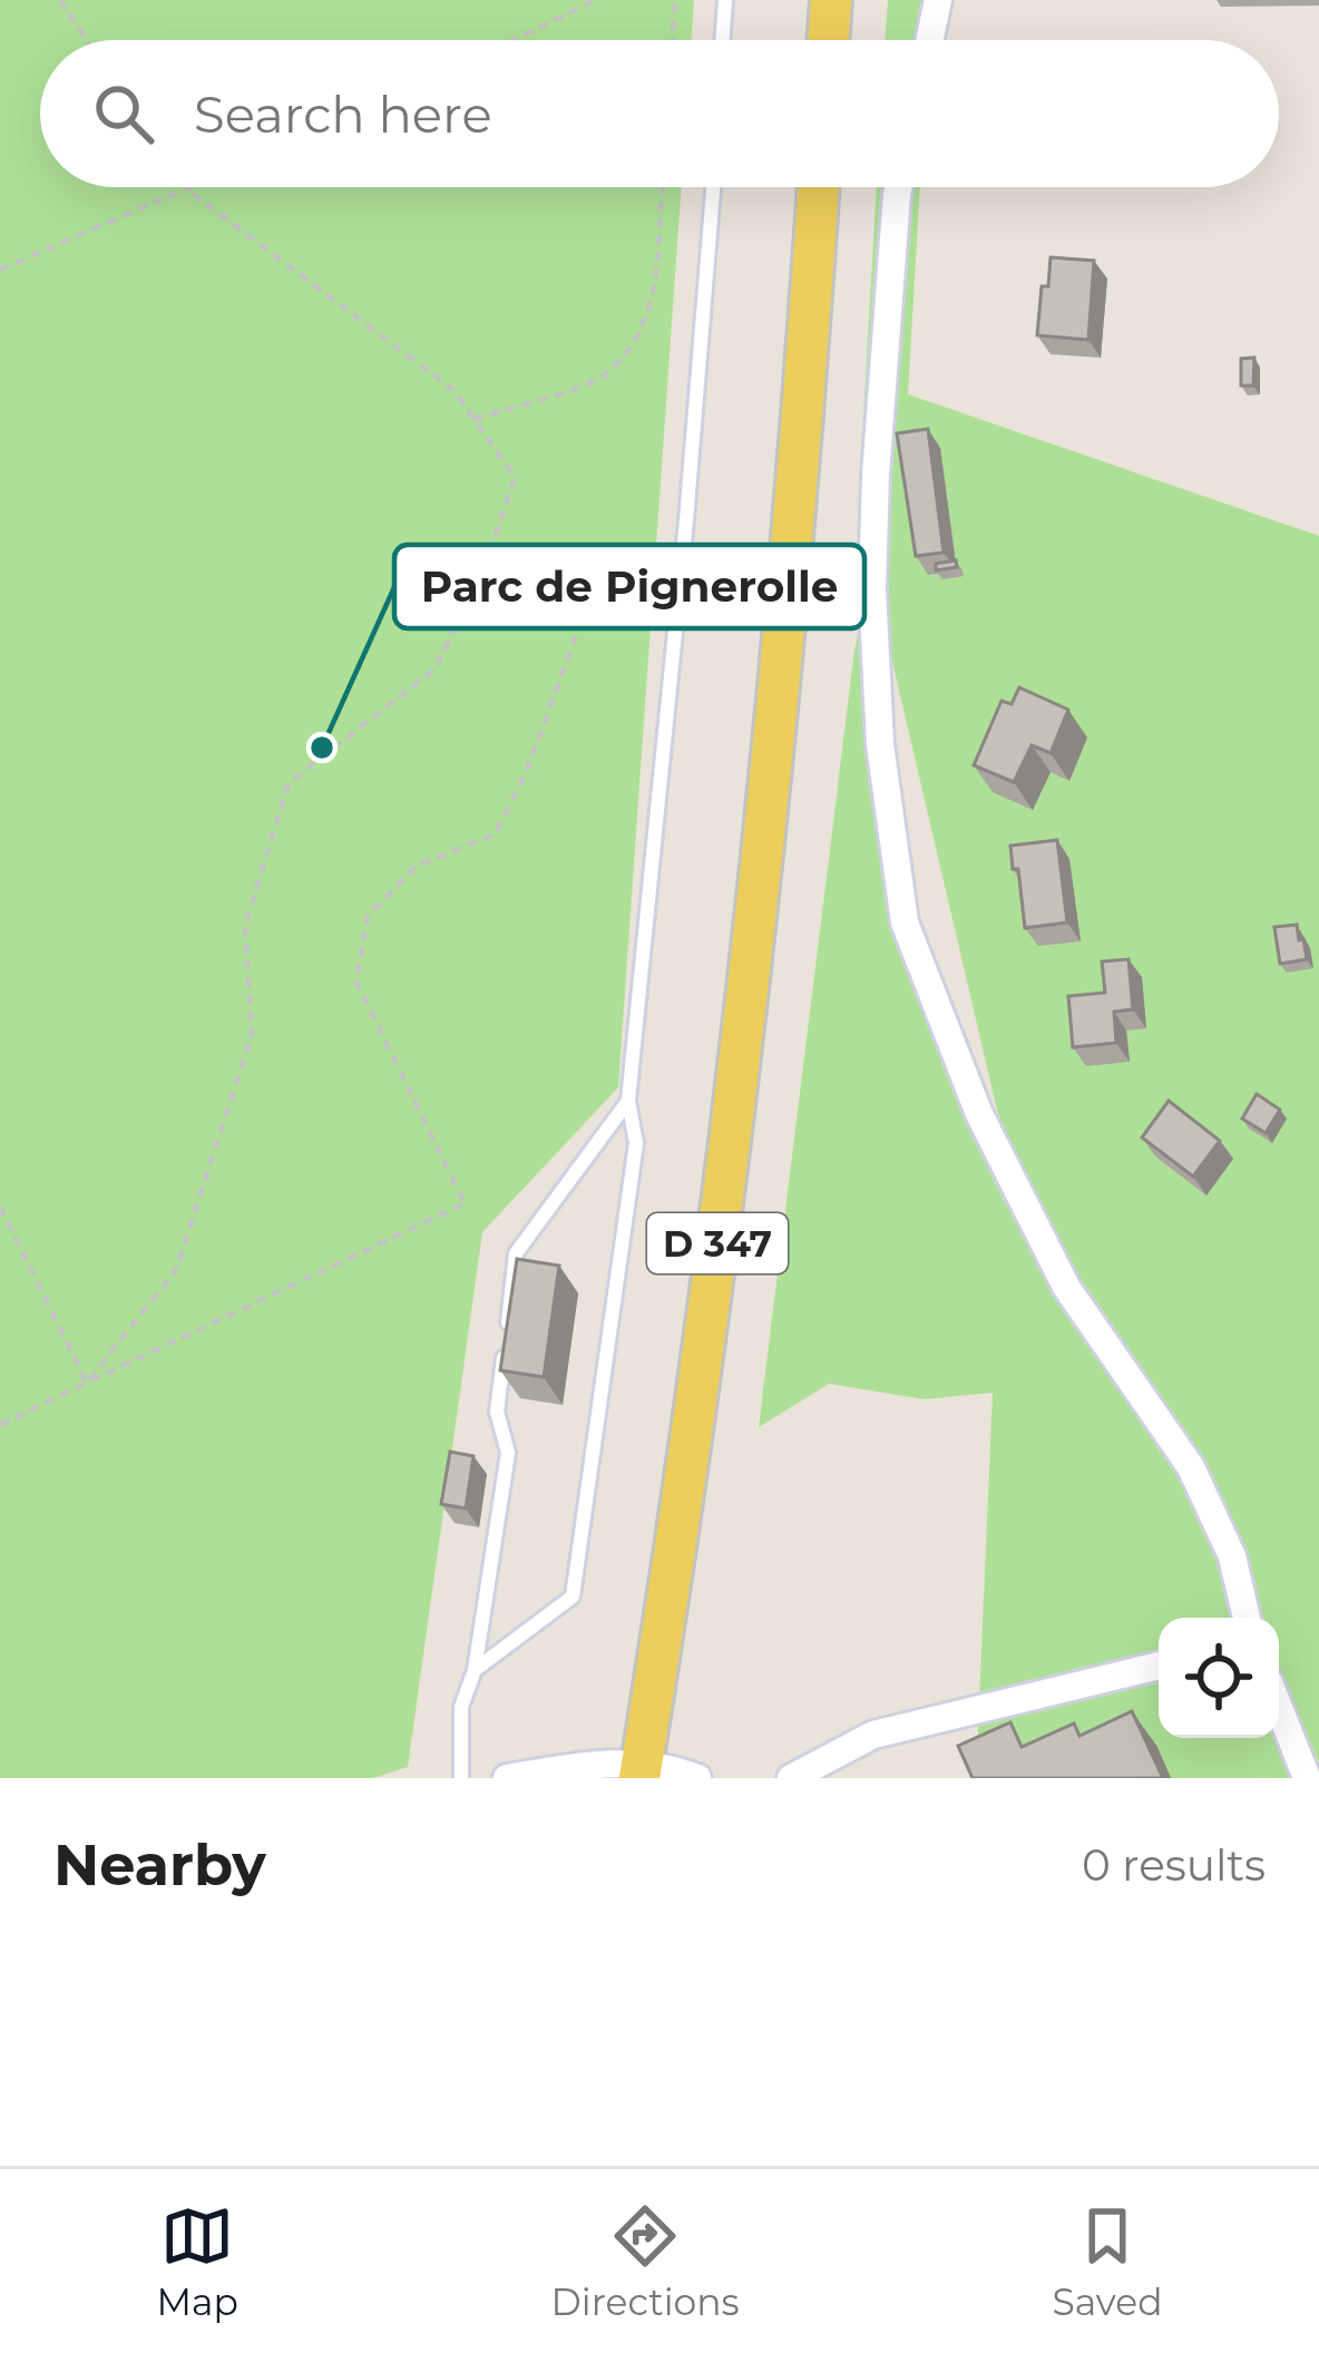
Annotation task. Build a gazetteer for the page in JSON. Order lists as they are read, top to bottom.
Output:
{
  "streets": {
    "main road": ["D 347"]
  },
  "places": ["Parc de Pignerolle"],
  "page": {
    "search": "Search here",
    "heading": ["Nearby", "0 results"],
    "nav": ["Map", "Directions", "Saved"]
  }
}
